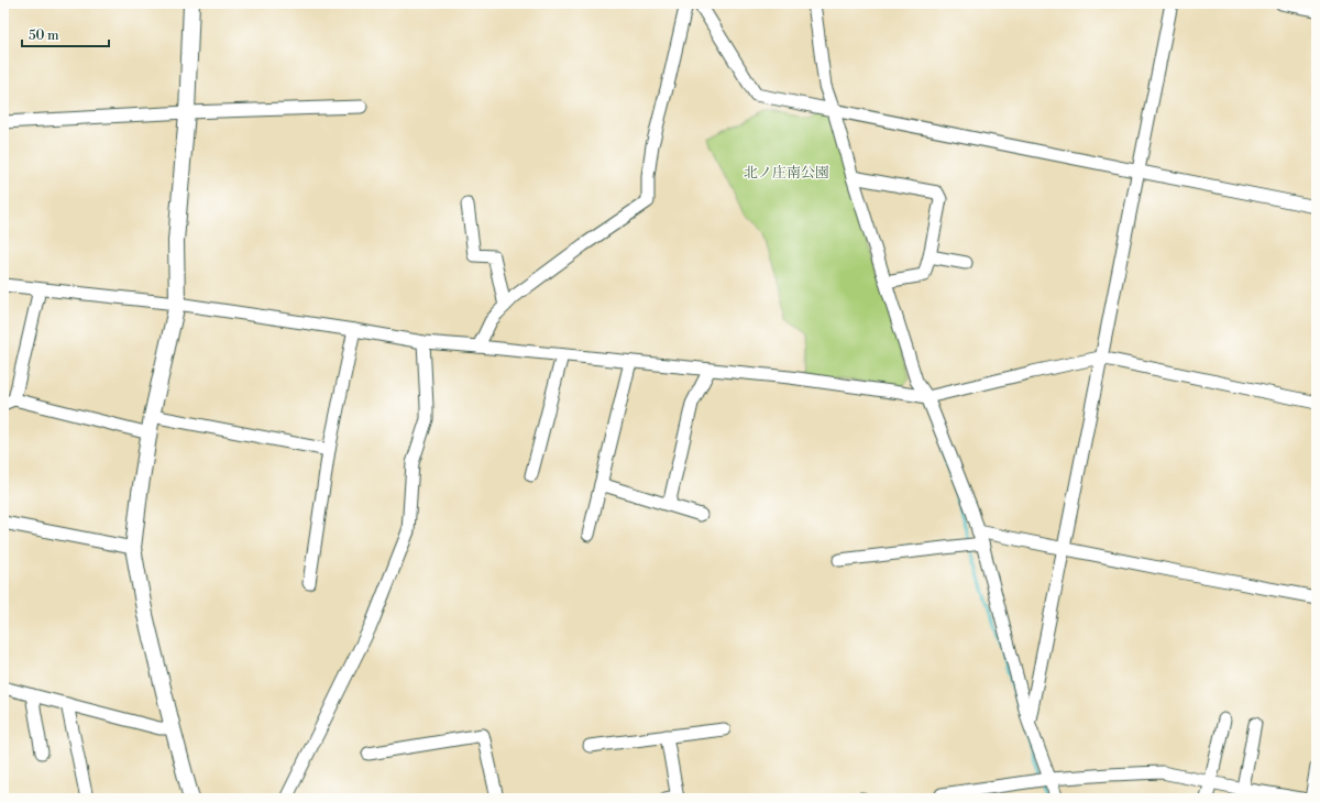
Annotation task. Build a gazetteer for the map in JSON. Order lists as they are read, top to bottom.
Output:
{
  "parks": ["北ノ庄南公園"],
  "scale_bar": "50 m"
}
